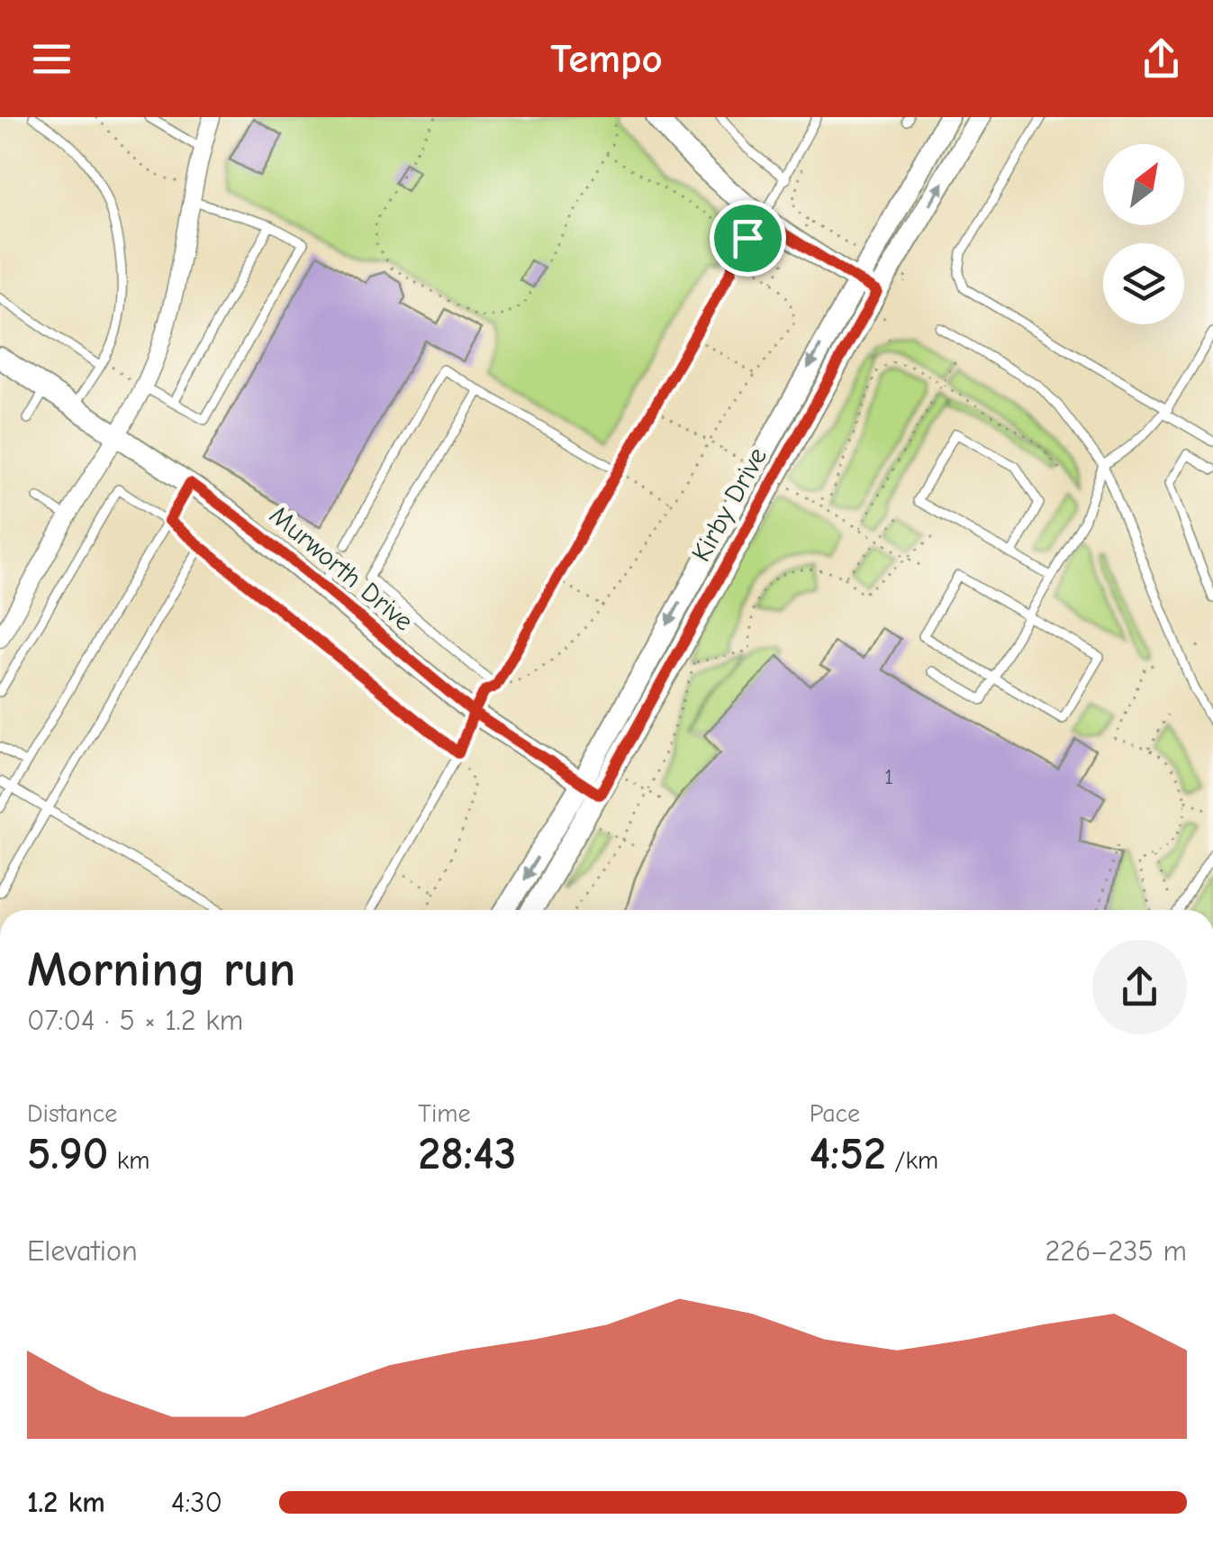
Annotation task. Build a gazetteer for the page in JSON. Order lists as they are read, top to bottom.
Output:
{
  "streets": {
    "main road": ["Kirby Drive", "Murworth Drive"]
  },
  "crossings": [
    ["Kirby Drive", "Murworth Drive"]
  ],
  "house_numbers": ["1"],
  "north": "top right",
  "page": {
    "header": "Tempo",
    "heading": ["Morning run", "07:04 · 5 × 1.2 km"],
    "stats": [
      ["Distance", "5.90 km"],
      ["Time", "28:43"],
      ["Pace", "4:52 /km"]
    ],
    "chart": ["Elevation", "226–235 m"],
    "list": [
      {
        "name": "1.2 km",
        "note": "4:30"
      }
    ]
  }
}
